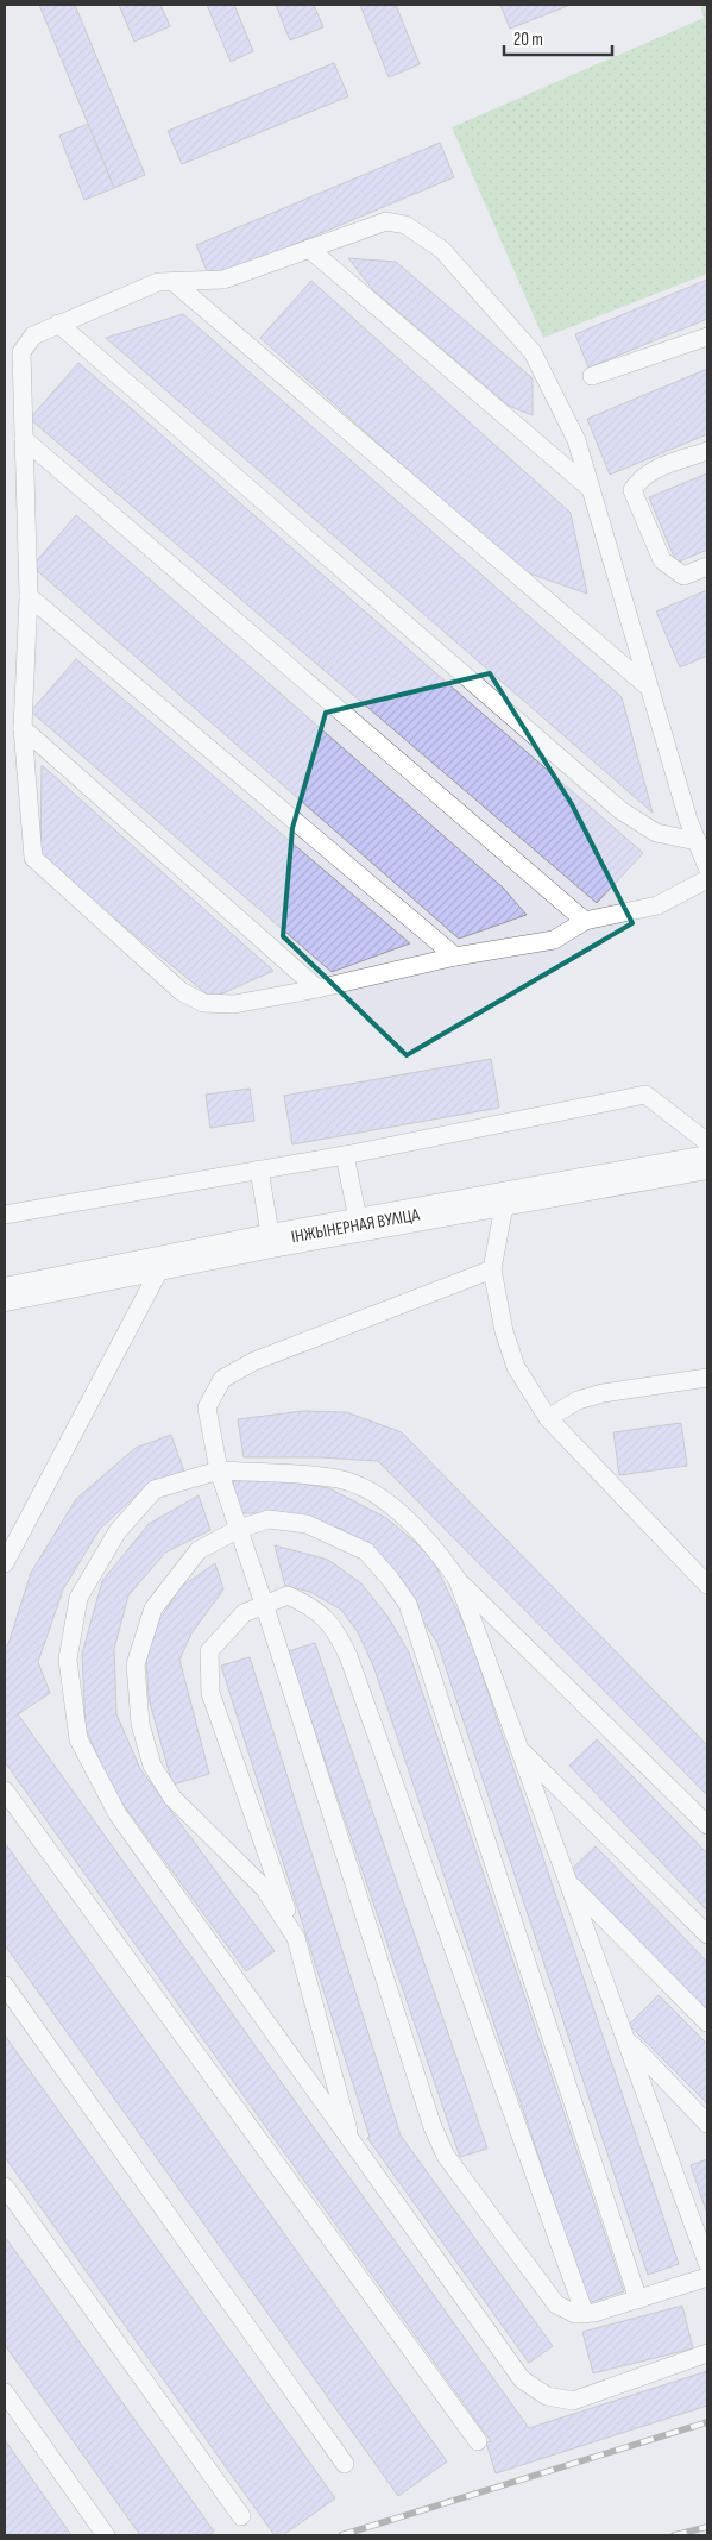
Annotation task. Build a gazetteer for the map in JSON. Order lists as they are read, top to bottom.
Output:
{
  "streets": {
    "street": ["ІНЖЫНЕРНАЯ ВУЛІЦА"]
  },
  "scale_bar": "20 m"
}
